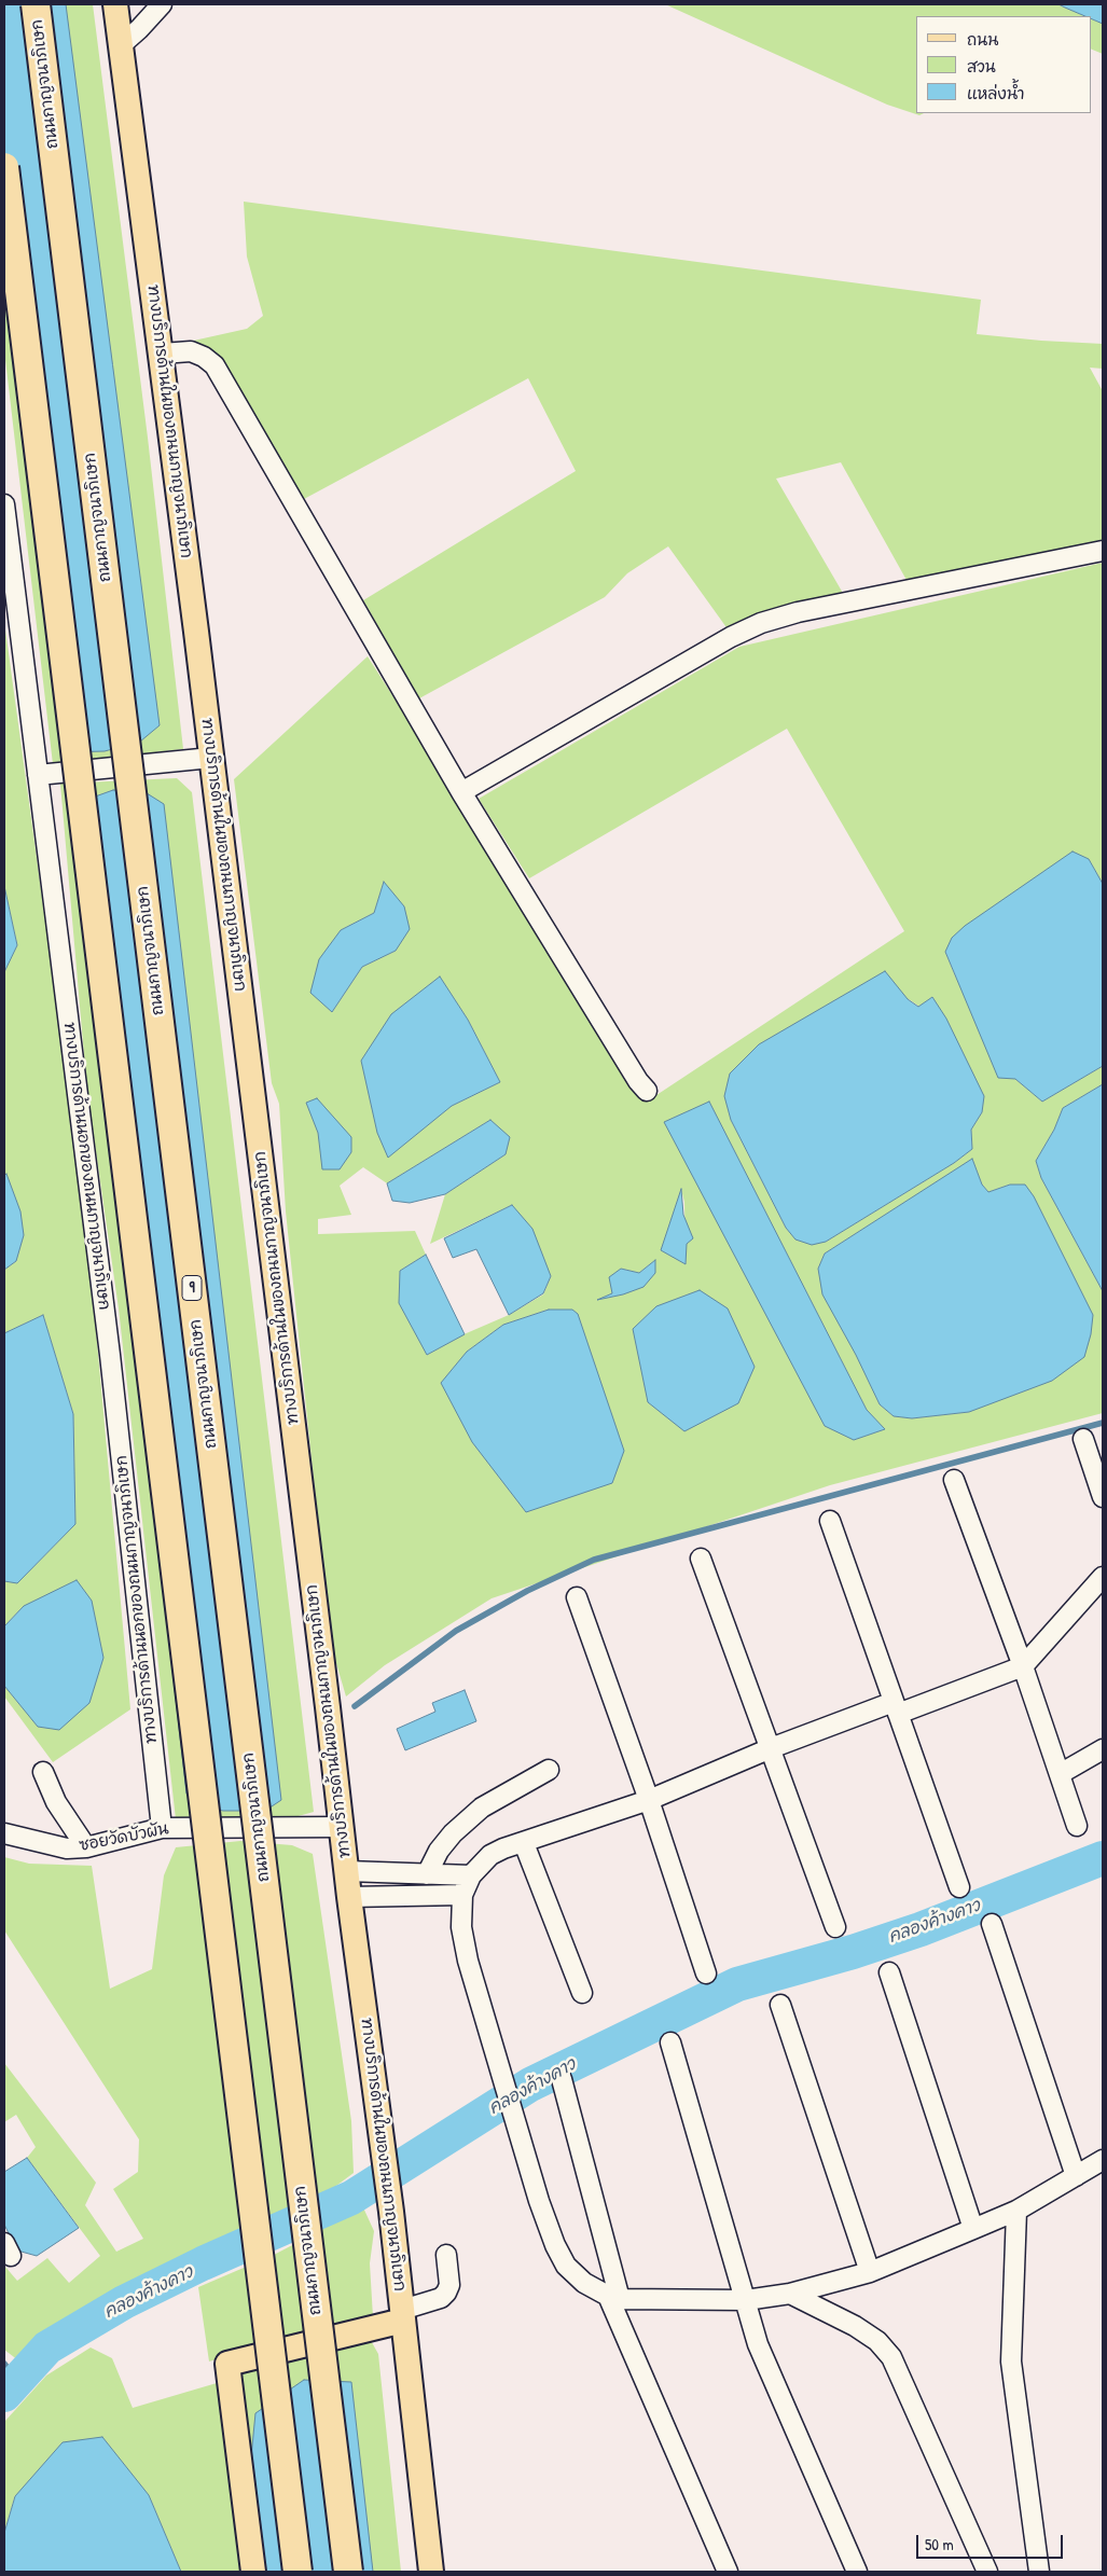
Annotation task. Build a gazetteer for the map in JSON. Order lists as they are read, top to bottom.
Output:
{
  "streets": {
    "highway": ["ถนนกาญจนาภิเษก", "9"],
    "main road": ["ทางบริการด้านในของถนนกาญจนาภิเษก"],
    "street": ["ทางบริการด้านนอกของถนนกาญจนาภิเษก", "ซอยวัดบัวผัน"]
  },
  "crossings": [
    ["ทางบริการด้านในของถนนกาญจนาภิเษก", "ซอยวัดบัวผัน"],
    ["ทางบริการด้านนอกของถนนกาญจนาภิเษก", "ซอยวัดบัวผัน"]
  ],
  "water": ["คลองค้างคาว"],
  "legend": ["ถนน", "สวน", "แหล่งน้ำ"],
  "scale_bar": "50 m"
}
